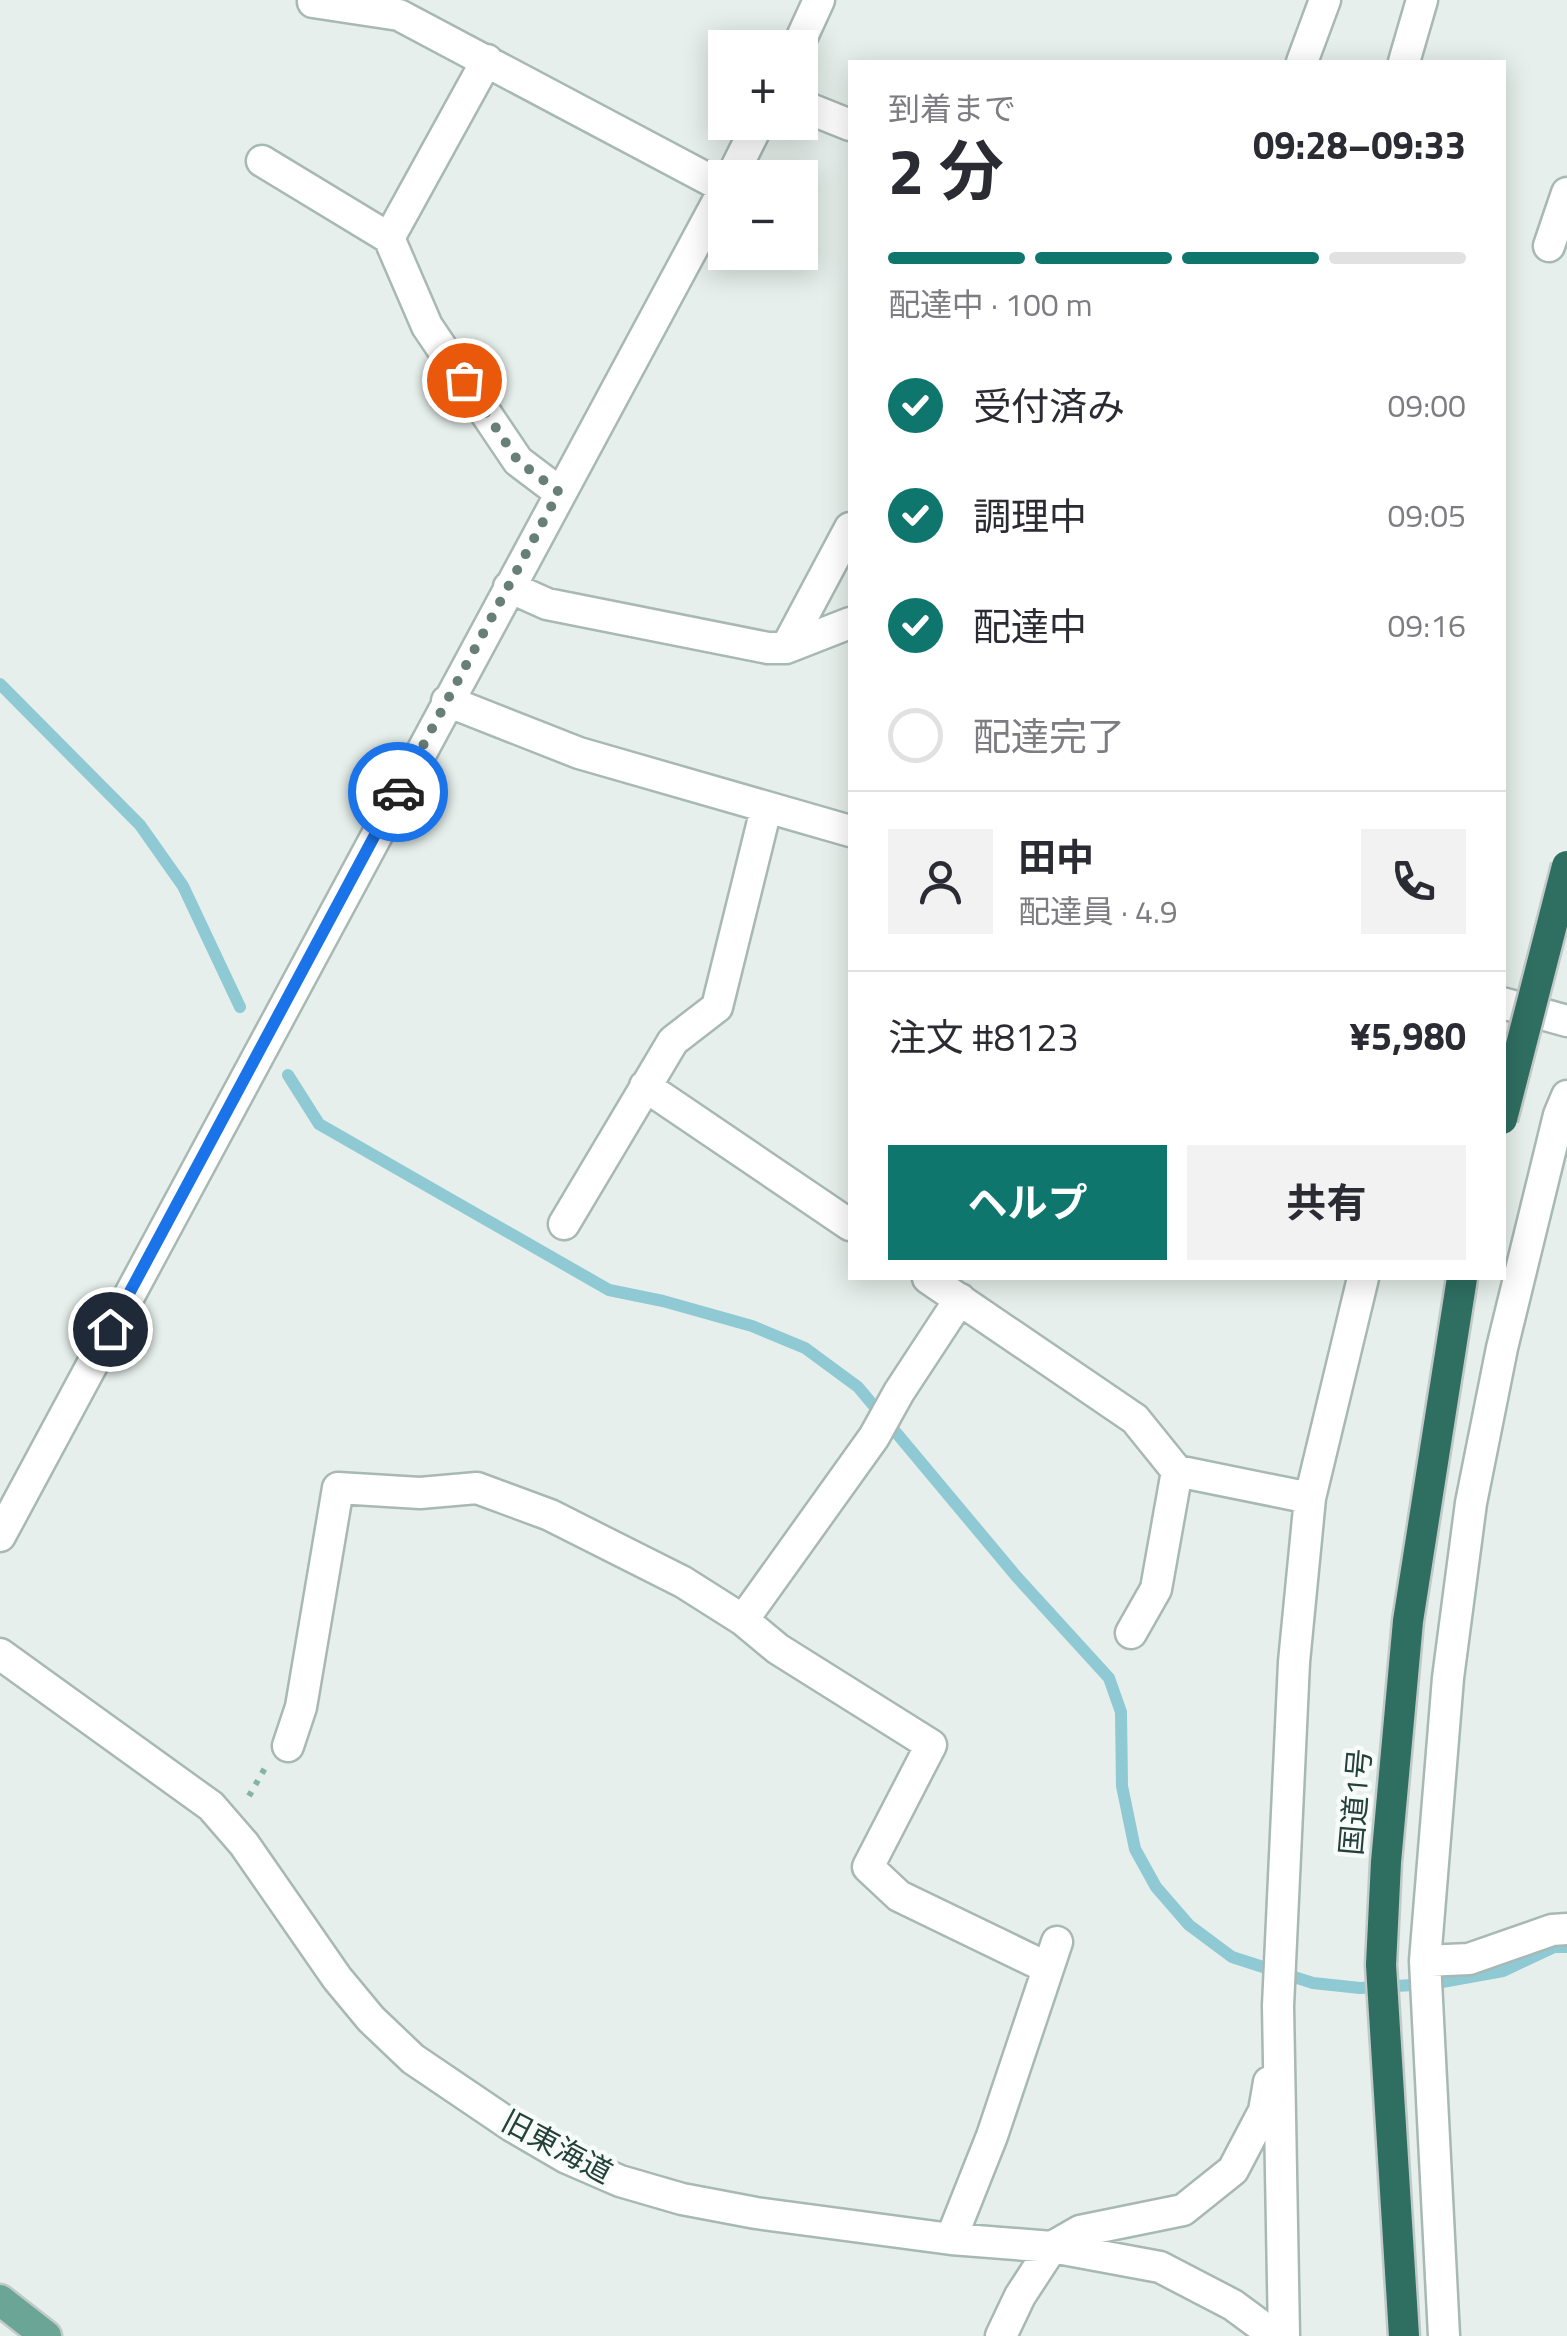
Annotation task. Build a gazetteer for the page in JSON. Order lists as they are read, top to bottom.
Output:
{
  "streets": {
    "highway": ["国道1号"],
    "street": ["旧東海道"]
  },
  "page": {
    "map_buttons": ["+", "−"],
    "heading": ["2 分", "到着まで", "09:28–09:33"],
    "panel": [
      "田中",
      "配達員 · 4.9",
      "注文 #8123",
      "¥5,980"
    ],
    "bar": "配達中 · 100 m",
    "list": [
      ["受付済み", "09:00"],
      ["調理中", "09:05"],
      ["配達中", "09:16"],
      "配達完了"
    ],
    "buttons": ["ヘルプ", "共有"]
  }
}
